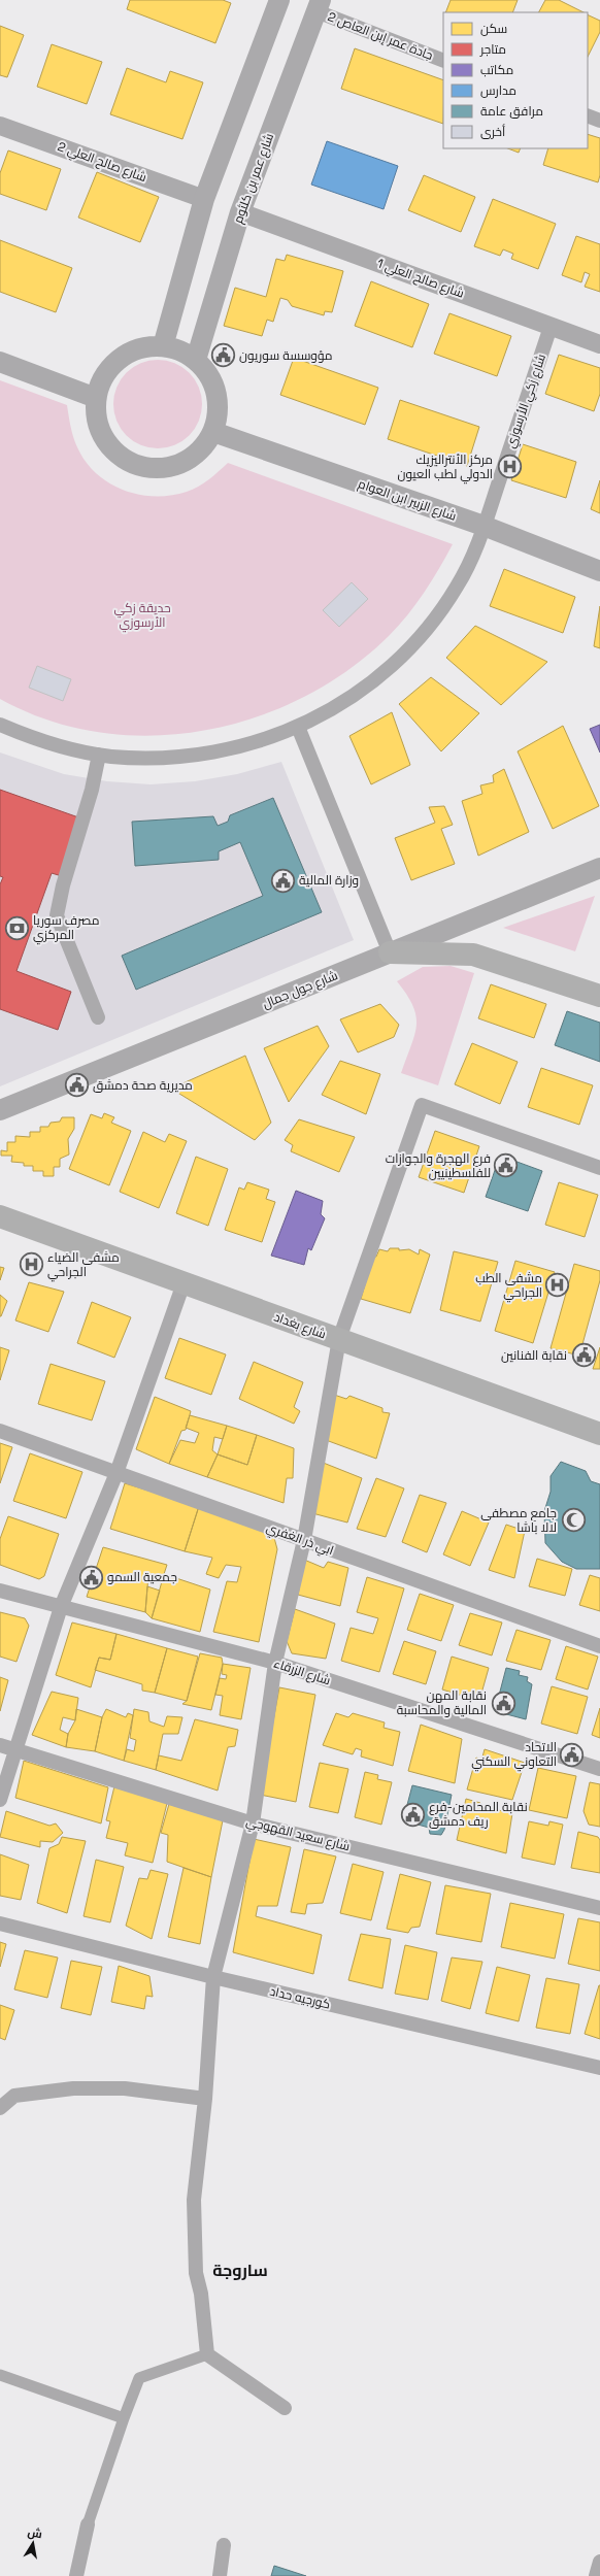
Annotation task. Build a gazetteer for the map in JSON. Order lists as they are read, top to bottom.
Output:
{
  "streets": {
    "main road": [
      "شارع عمر بن كلثوم",
      "شارع الزبير ابن العوام",
      "شارع جول جمال",
      "شارع بغداد"
    ],
    "street": [
      "جادة عمر إبن العاص 2",
      "شارع صالح العلي 2",
      "شارع صالح العلي 1",
      "شارع زكي الأرسوزي",
      "ابي ذر الغفري",
      "شارع الزرقاء",
      "شارع سعيد القهوجي",
      "كورجيه حداد"
    ]
  },
  "crossings": [
    ["جادة عمر إبن العاص 2", "شارع عمر بن كلثوم"],
    ["شارع عمر بن كلثوم", "شارع صالح العلي 1"],
    ["شارع عمر بن كلثوم", "شارع الزبير ابن العوام"],
    ["شارع صالح العلي 1", "شارع زكي الأرسوزي"],
    ["شارع زكي الأرسوزي", "شارع الزبير ابن العوام"]
  ],
  "districts": ["ساروجة"],
  "parks": ["حديقة زكي الأرسوزي"],
  "places": {
    "public building": [
      "مؤوسسة سوريون",
      "وزارة المالية",
      "مديرية صحة دمشق",
      "فرع الهجرة والجوازات للفلسطينيين",
      "نقابة الفنانين",
      "جمعية السمو",
      "نقابة المهن المالية والمحاسبة",
      "الاتحاد التعاوني السكني",
      "نقابة المحامين-فرع ريف دمشق"
    ],
    "hospital": ["مركز الأنتراليزيك الدولي لطب العيون", "مشفى الضياء الجراحي", "مشفى الطب الجراحي"],
    "bank": ["مصرف سوريا المركزي"],
    "mosque": ["جامع مصطفى لالا باشا"]
  },
  "legend": [
    "سكن",
    "متاجر",
    "مكاتب",
    "مدارس",
    "مرافق عامة",
    "أخرى"
  ],
  "north": "top"
}
